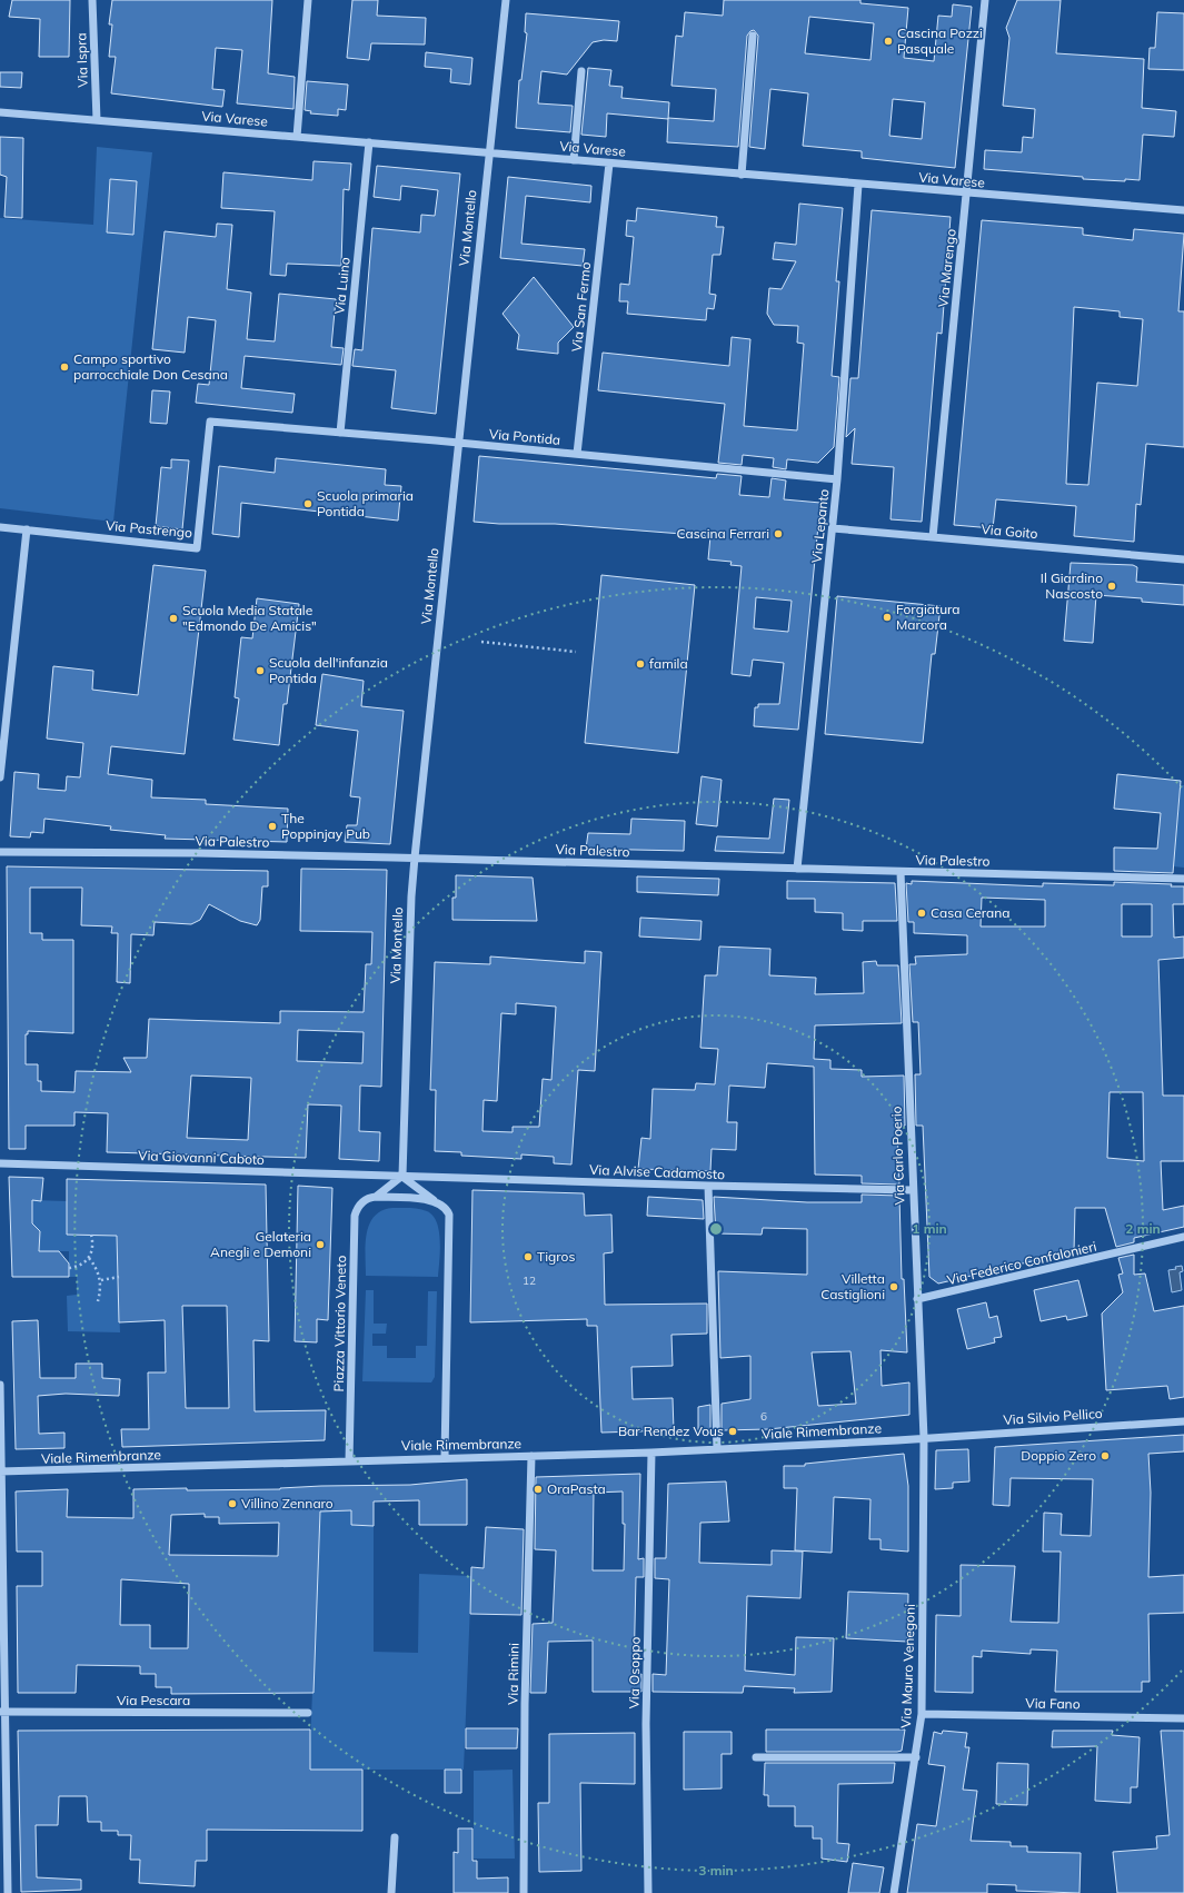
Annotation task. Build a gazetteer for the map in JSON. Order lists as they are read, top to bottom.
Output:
{
  "streets": {
    "street": [
      "Via Ispra",
      "Via Varese",
      "Via Montello",
      "Via Marengo",
      "Via Luino",
      "Via San Fermo",
      "Via Pontida",
      "Via Lepanto",
      "Via Pastrengo",
      "Via Goito",
      "Via Palestro",
      "Via Carlo Poerio",
      "Via Giovanni Caboto",
      "Via Alvise Cadamosto",
      "Via Federico Confalonieri",
      "Piazza Vittorio Veneto",
      "Via Silvio Pellico",
      "Viale Rimembranze",
      "Via Mauro Venegoni",
      "Via Osoppo",
      "Via Rimini",
      "Via Pescara",
      "Via Fano"
    ]
  },
  "crossings": [
    ["Via Ispra", "Via Varese"],
    ["Via Varese", "Via Montello"],
    ["Via Varese", "Via Marengo"],
    ["Via Varese", "Via Luino"],
    ["Via Varese", "Via San Fermo"],
    ["Via Varese", "Via Lepanto"],
    ["Via Montello", "Via Pontida"],
    ["Via Montello", "Via Palestro"],
    ["Via Montello", "Via Giovanni Caboto"],
    ["Via Montello", "Via Alvise Cadamosto"],
    ["Via Montello", "Piazza Vittorio Veneto"],
    ["Via Marengo", "Via Goito"],
    ["Via Luino", "Via Pontida"],
    ["Via San Fermo", "Via Pontida"],
    ["Via Pontida", "Via Lepanto"],
    ["Via Pontida", "Via Pastrengo"],
    ["Via Lepanto", "Via Goito"],
    ["Via Lepanto", "Via Palestro"],
    ["Via Palestro", "Via Carlo Poerio"],
    ["Via Carlo Poerio", "Via Alvise Cadamosto"],
    ["Via Carlo Poerio", "Via Federico Confalonieri"],
    ["Via Carlo Poerio", "Via Silvio Pellico"],
    ["Via Carlo Poerio", "Viale Rimembranze"],
    ["Via Carlo Poerio", "Via Mauro Venegoni"],
    ["Via Giovanni Caboto", "Via Alvise Cadamosto"],
    ["Via Giovanni Caboto", "Piazza Vittorio Veneto"],
    ["Via Alvise Cadamosto", "Piazza Vittorio Veneto"],
    ["Piazza Vittorio Veneto", "Viale Rimembranze"],
    ["Via Silvio Pellico", "Viale Rimembranze"],
    ["Via Silvio Pellico", "Via Mauro Venegoni"],
    ["Viale Rimembranze", "Via Mauro Venegoni"],
    ["Viale Rimembranze", "Via Osoppo"],
    ["Viale Rimembranze", "Via Rimini"],
    ["Via Mauro Venegoni", "Via Fano"]
  ],
  "places": [
    "Cascina Pozzi Pasquale",
    "Campo sportivo parrocchiale Don Cesana",
    "Scuola primaria Pontida",
    "Cascina Ferrari",
    "Il Giardino Nascosto",
    "Forgiatura Marcora",
    "Scuola Media Statale \"Edmondo De Amicis\"",
    "famila",
    "Scuola dell'infanzia Pontida",
    "The Poppinjay Pub",
    "Casa Cerana",
    "Gelateria Anegli e Demoni",
    "Tigros",
    "Villetta Castiglioni",
    "Bar Rendez Vous",
    "Doppio Zero",
    "OraPasta",
    "Villino Zennaro"
  ],
  "house_numbers": ["12", "6"],
  "rings": ["1 min", "2 min", "3 min"]
}
